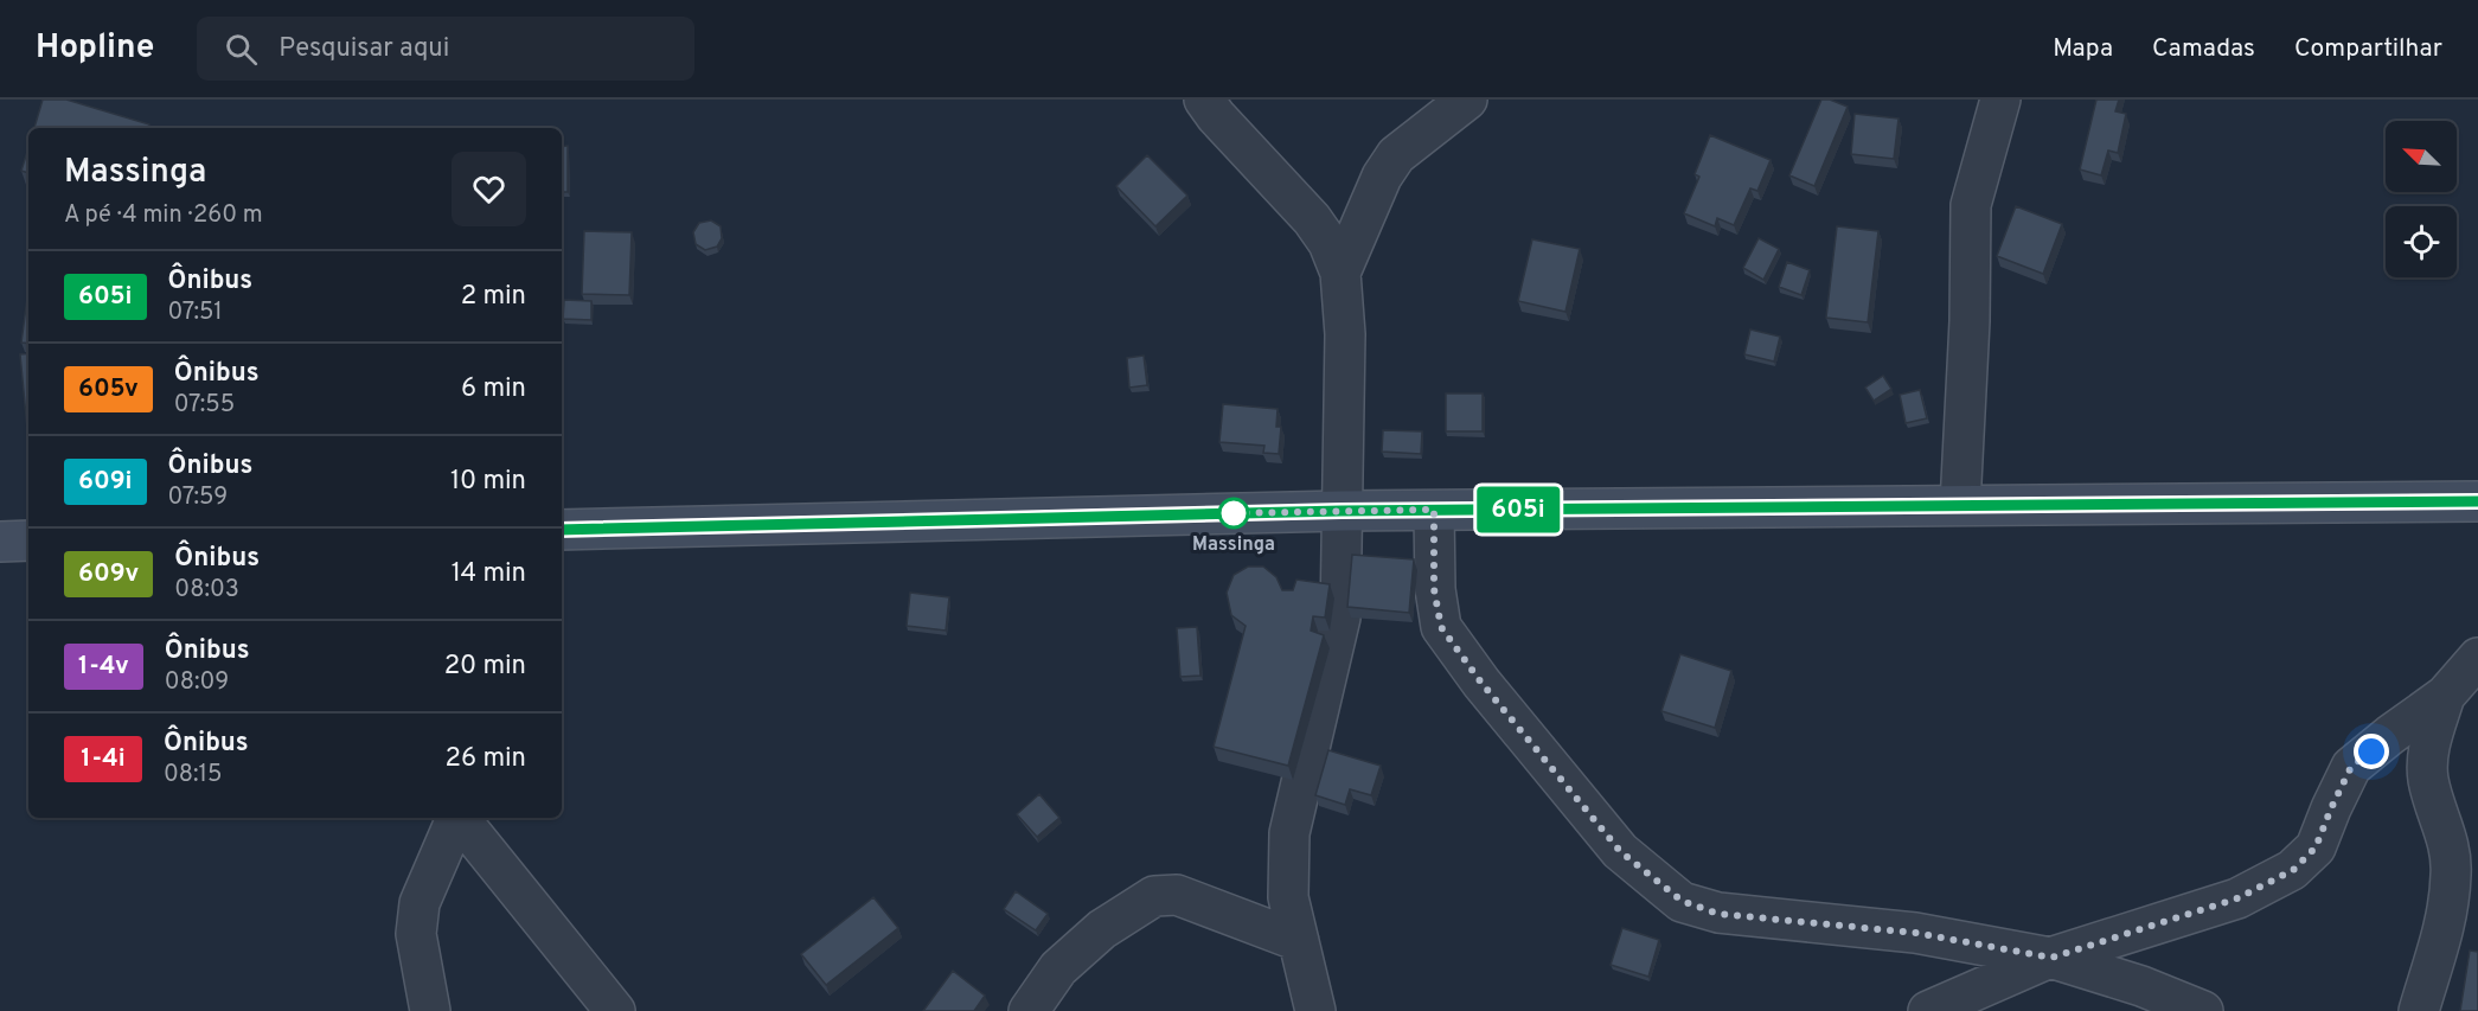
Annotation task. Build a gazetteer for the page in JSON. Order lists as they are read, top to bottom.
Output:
{
  "places": ["Massinga"],
  "lines": ["bus line 605i"],
  "north": "top left",
  "page": {
    "header": "Hopline",
    "search": "Pesquisar aqui",
    "nav": ["Mapa", "Camadas", "Compartilhar"],
    "on_map": "605i",
    "heading": ["Massinga", "A pé · 4 min · 260 m"],
    "list": [
      {
        "mark": "605i",
        "name": "Ônibus",
        "note": "07:51",
        "value": "2 min"
      },
      {
        "mark": "605v",
        "name": "Ônibus",
        "note": "07:55",
        "value": "6 min"
      },
      {
        "mark": "609i",
        "name": "Ônibus",
        "note": "07:59",
        "value": "10 min"
      },
      {
        "mark": "609v",
        "name": "Ônibus",
        "note": "08:03",
        "value": "14 min"
      },
      {
        "mark": "1-4v",
        "name": "Ônibus",
        "note": "08:09",
        "value": "20 min"
      },
      {
        "mark": "1-4i",
        "name": "Ônibus",
        "note": "08:15",
        "value": "26 min"
      }
    ]
  }
}
